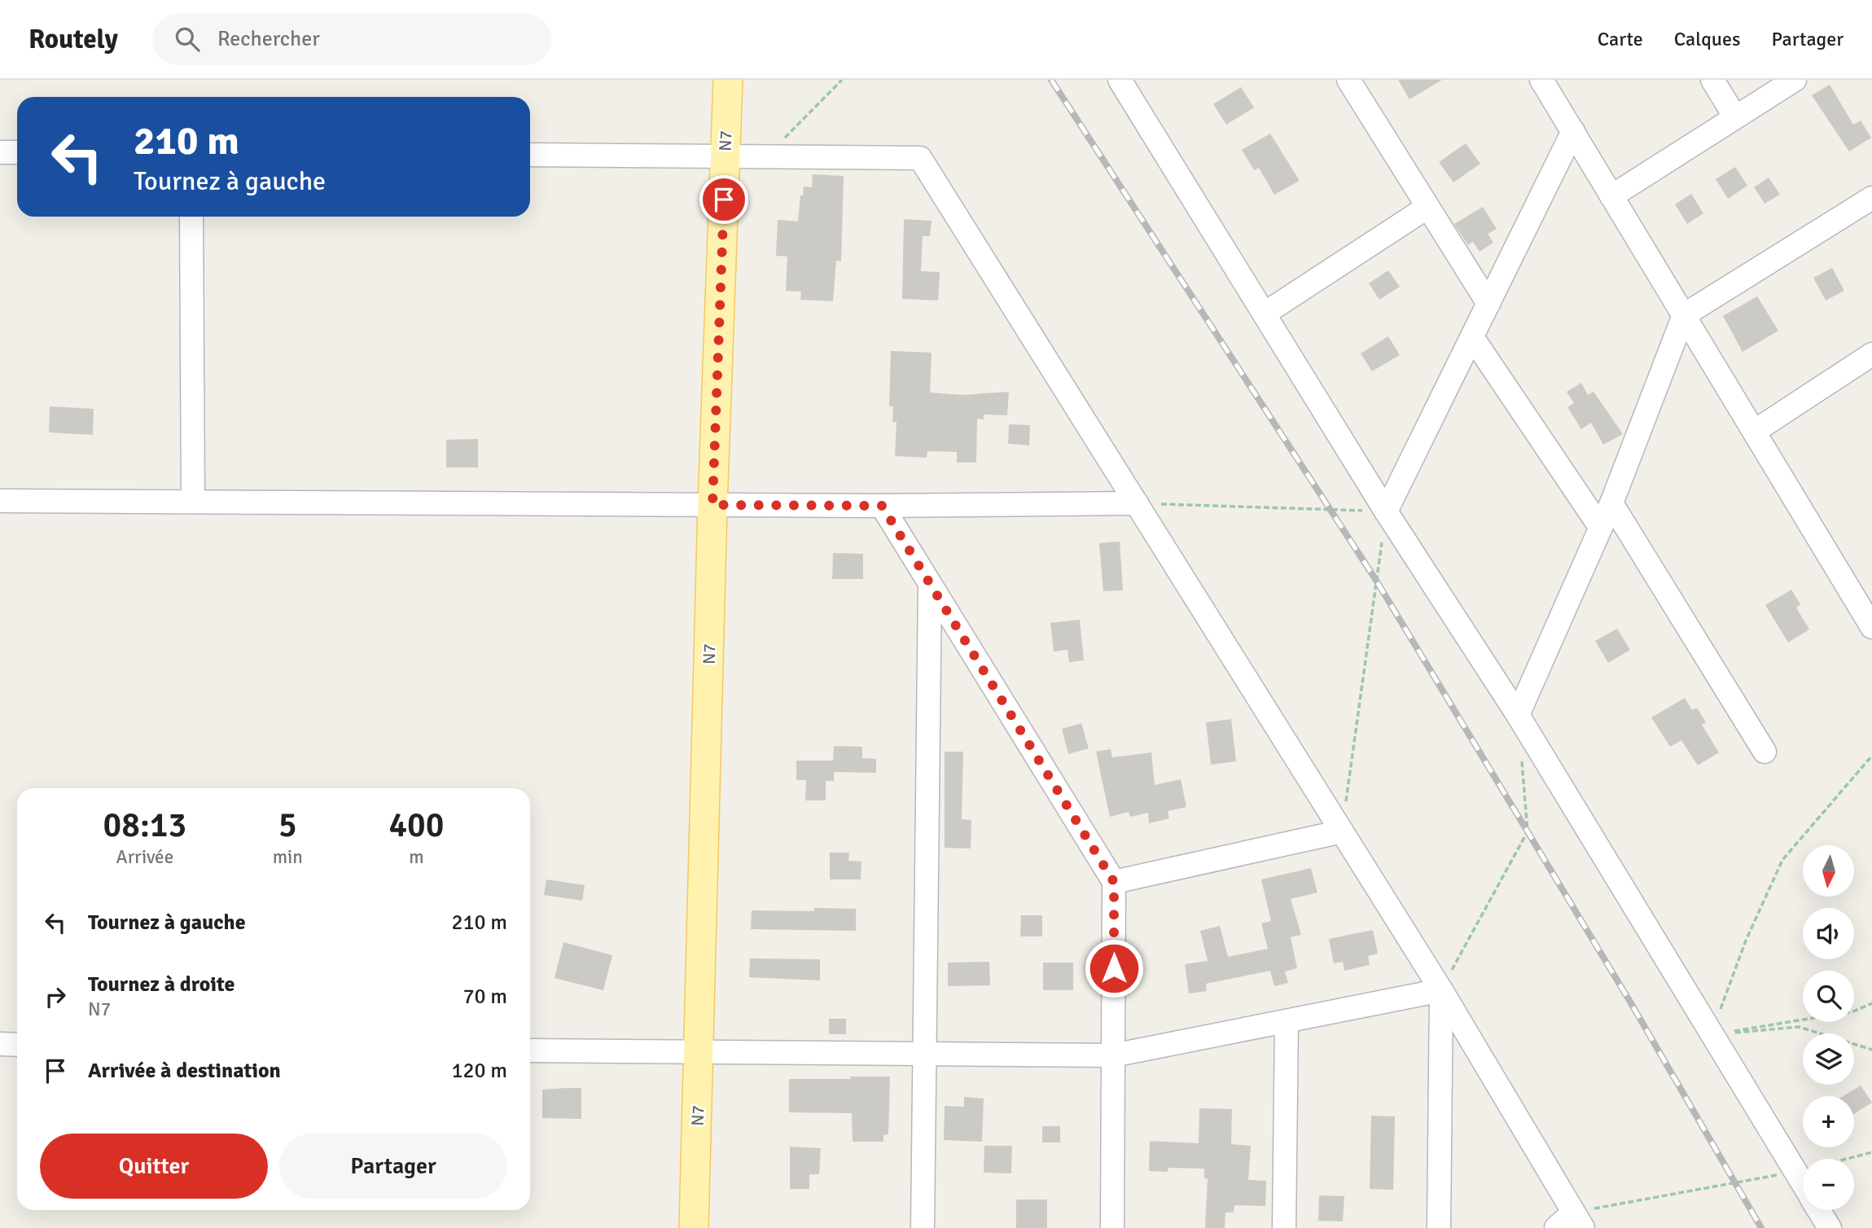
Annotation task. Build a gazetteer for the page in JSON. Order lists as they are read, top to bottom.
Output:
{
  "streets": {
    "main road": ["N7"]
  },
  "north": "bottom",
  "page": {
    "header": "Routely",
    "search": "Rechercher",
    "nav": ["Carte", "Calques", "Partager"],
    "turn": ["210 m", "Tournez à gauche"],
    "eta": [
      "08:13",
      "Arrivée",
      "5",
      "min",
      "400",
      "m"
    ],
    "map_buttons": ["+", "−"],
    "list": [
      {
        "name": "Tournez à gauche",
        "value": "210 m"
      },
      {
        "name": "Tournez à droite",
        "note": "N7",
        "value": "70 m"
      },
      {
        "name": "Arrivée à destination",
        "value": "120 m"
      }
    ],
    "buttons": ["Quitter", "Partager"]
  }
}
